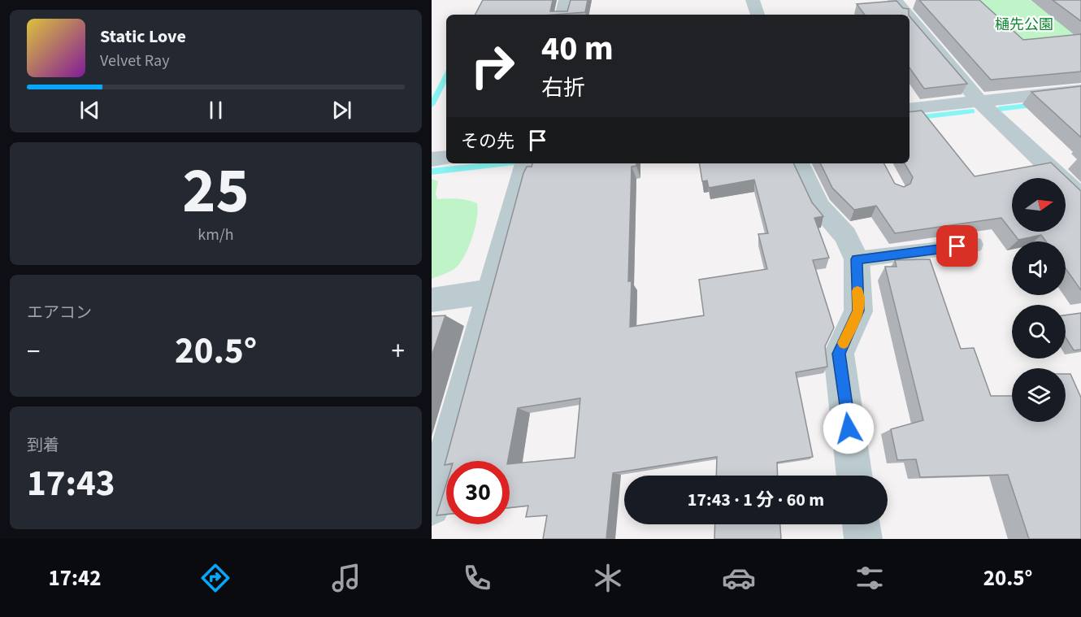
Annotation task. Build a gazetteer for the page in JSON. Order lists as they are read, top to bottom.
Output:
{
  "parks": ["樋先公園"],
  "north": "right",
  "page": {
    "turn": ["40 m", "右折"],
    "song": ["Static Love", "Velvet Ray"],
    "then": "その先",
    "tile": [
      ["25", "km/h"],
      "エアコン",
      ["到着", "17:43"]
    ],
    "heat": ["−", "20.5°", "+"],
    "limit": "30",
    "trip": "17:43 · 1 分 · 60 m",
    "tabs": ["17:42", "20.5°"]
  }
}
